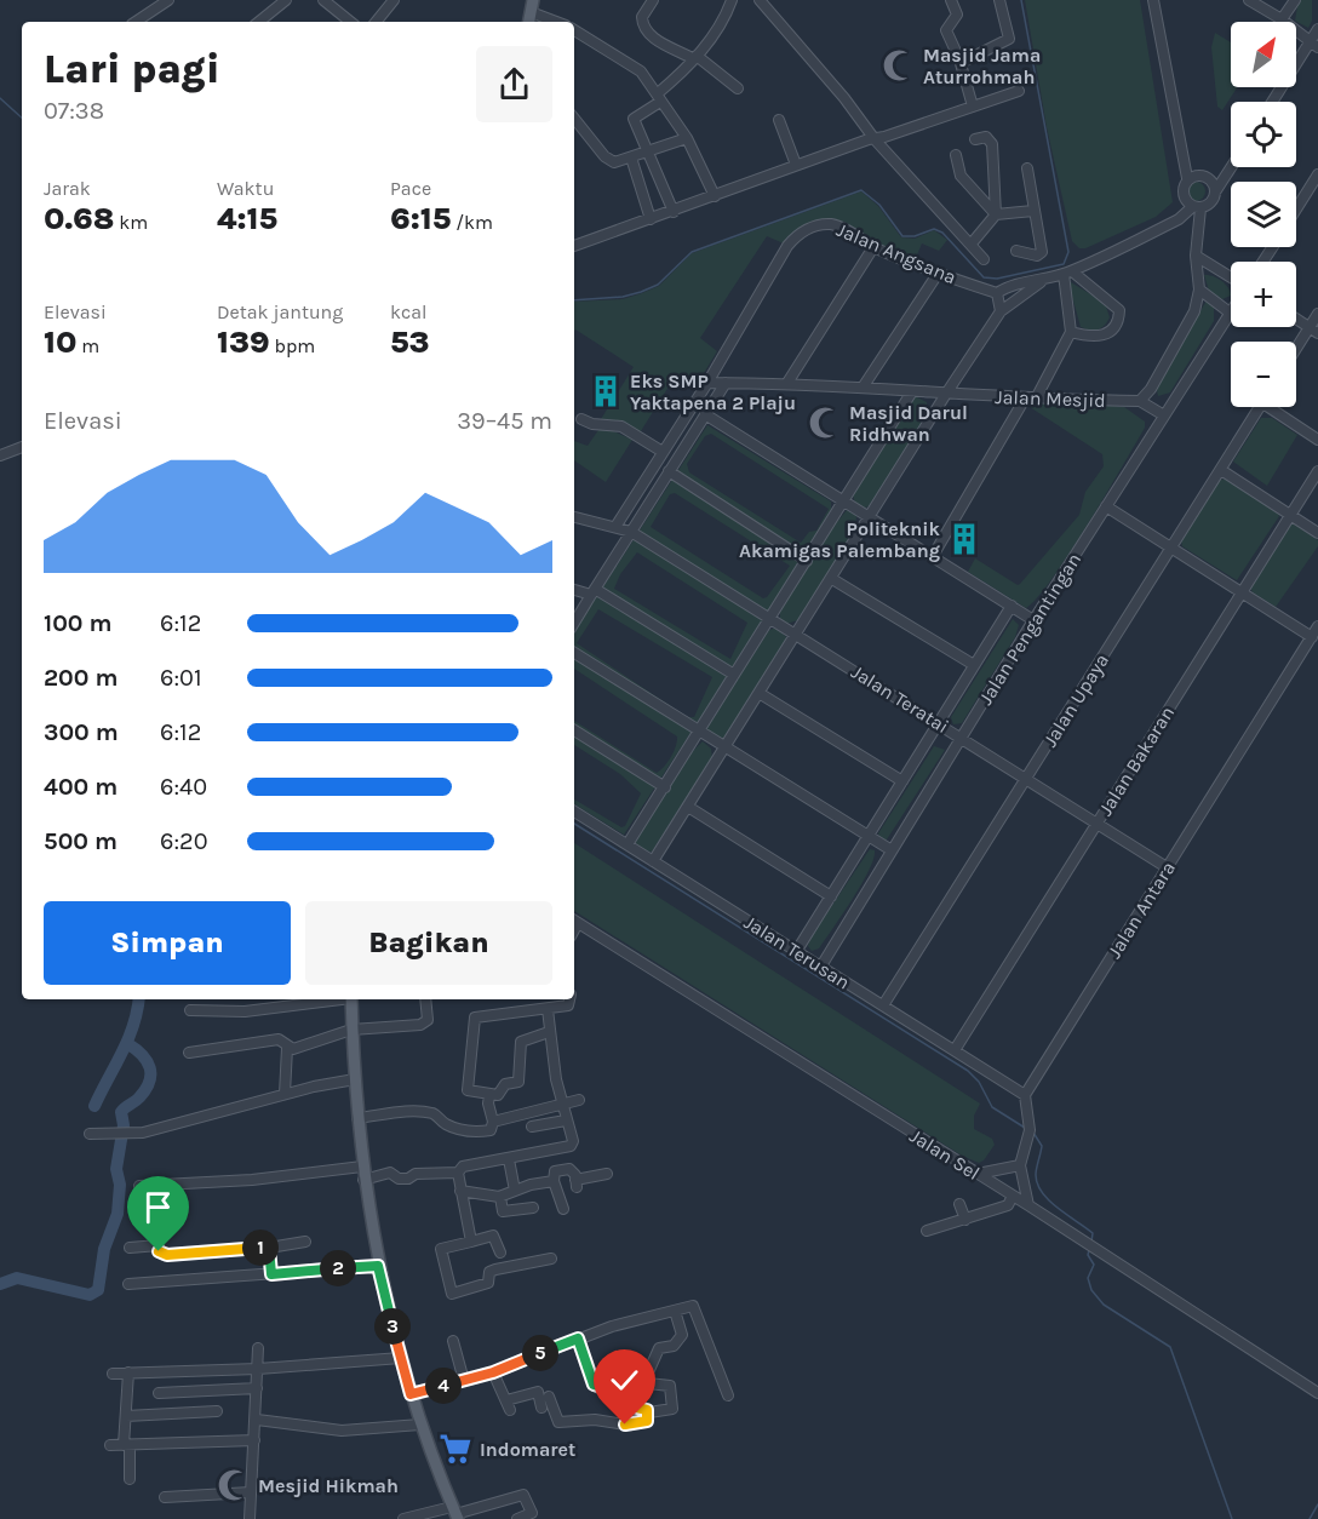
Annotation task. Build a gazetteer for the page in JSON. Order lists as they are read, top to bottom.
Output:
{
  "streets": {
    "street": [
      "Jalan Angsana",
      "Jalan Mesjid",
      "Jalan Pengantingan",
      "Jalan Teratai",
      "Jalan Upaya",
      "Jalan Bakaran",
      "Jalan Antara",
      "Jalan Terusan",
      "Jalan Sel"
    ]
  },
  "crossings": [
    ["Jalan Angsana", "Jalan Mesjid"],
    ["Jalan Angsana", "Jalan Teratai"],
    ["Jalan Pengantingan", "Jalan Teratai"],
    ["Jalan Pengantingan", "Jalan Terusan"],
    ["Jalan Teratai", "Jalan Upaya"],
    ["Jalan Teratai", "Jalan Bakaran"],
    ["Jalan Teratai", "Jalan Antara"],
    ["Jalan Upaya", "Jalan Terusan"],
    ["Jalan Bakaran", "Jalan Terusan"],
    ["Jalan Antara", "Jalan Terusan"]
  ],
  "places": {
    "mosque": ["Masjid Jama Aturrohmah", "Masjid Darul Ridhwan", "Mesjid Hikmah"],
    "building": ["Eks SMP Yaktapena 2 Plaju", "Politeknik Akamigas Palembang"],
    "supermarket": ["Indomaret"]
  },
  "north": "top right",
  "page": {
    "map_buttons": ["+", "−"],
    "heading": ["Lari pagi", "07:38"],
    "stats": [
      ["Jarak", "0.68 km"],
      ["Waktu", "4:15"],
      ["Pace", "6:15 /km"],
      ["Elevasi", "10 m"],
      ["Detak jantung", "139 bpm"],
      ["kcal", "53"]
    ],
    "chart": ["Elevasi", "39–45 m"],
    "list": [
      {
        "name": "100 m",
        "note": "6:12"
      },
      {
        "name": "200 m",
        "note": "6:01"
      },
      {
        "name": "300 m",
        "note": "6:12"
      },
      {
        "name": "400 m",
        "note": "6:40"
      },
      {
        "name": "500 m",
        "note": "6:20"
      }
    ],
    "buttons": ["Simpan", "Bagikan"],
    "pins": [
      "1",
      "2",
      "3",
      "5",
      "4"
    ]
  }
}
